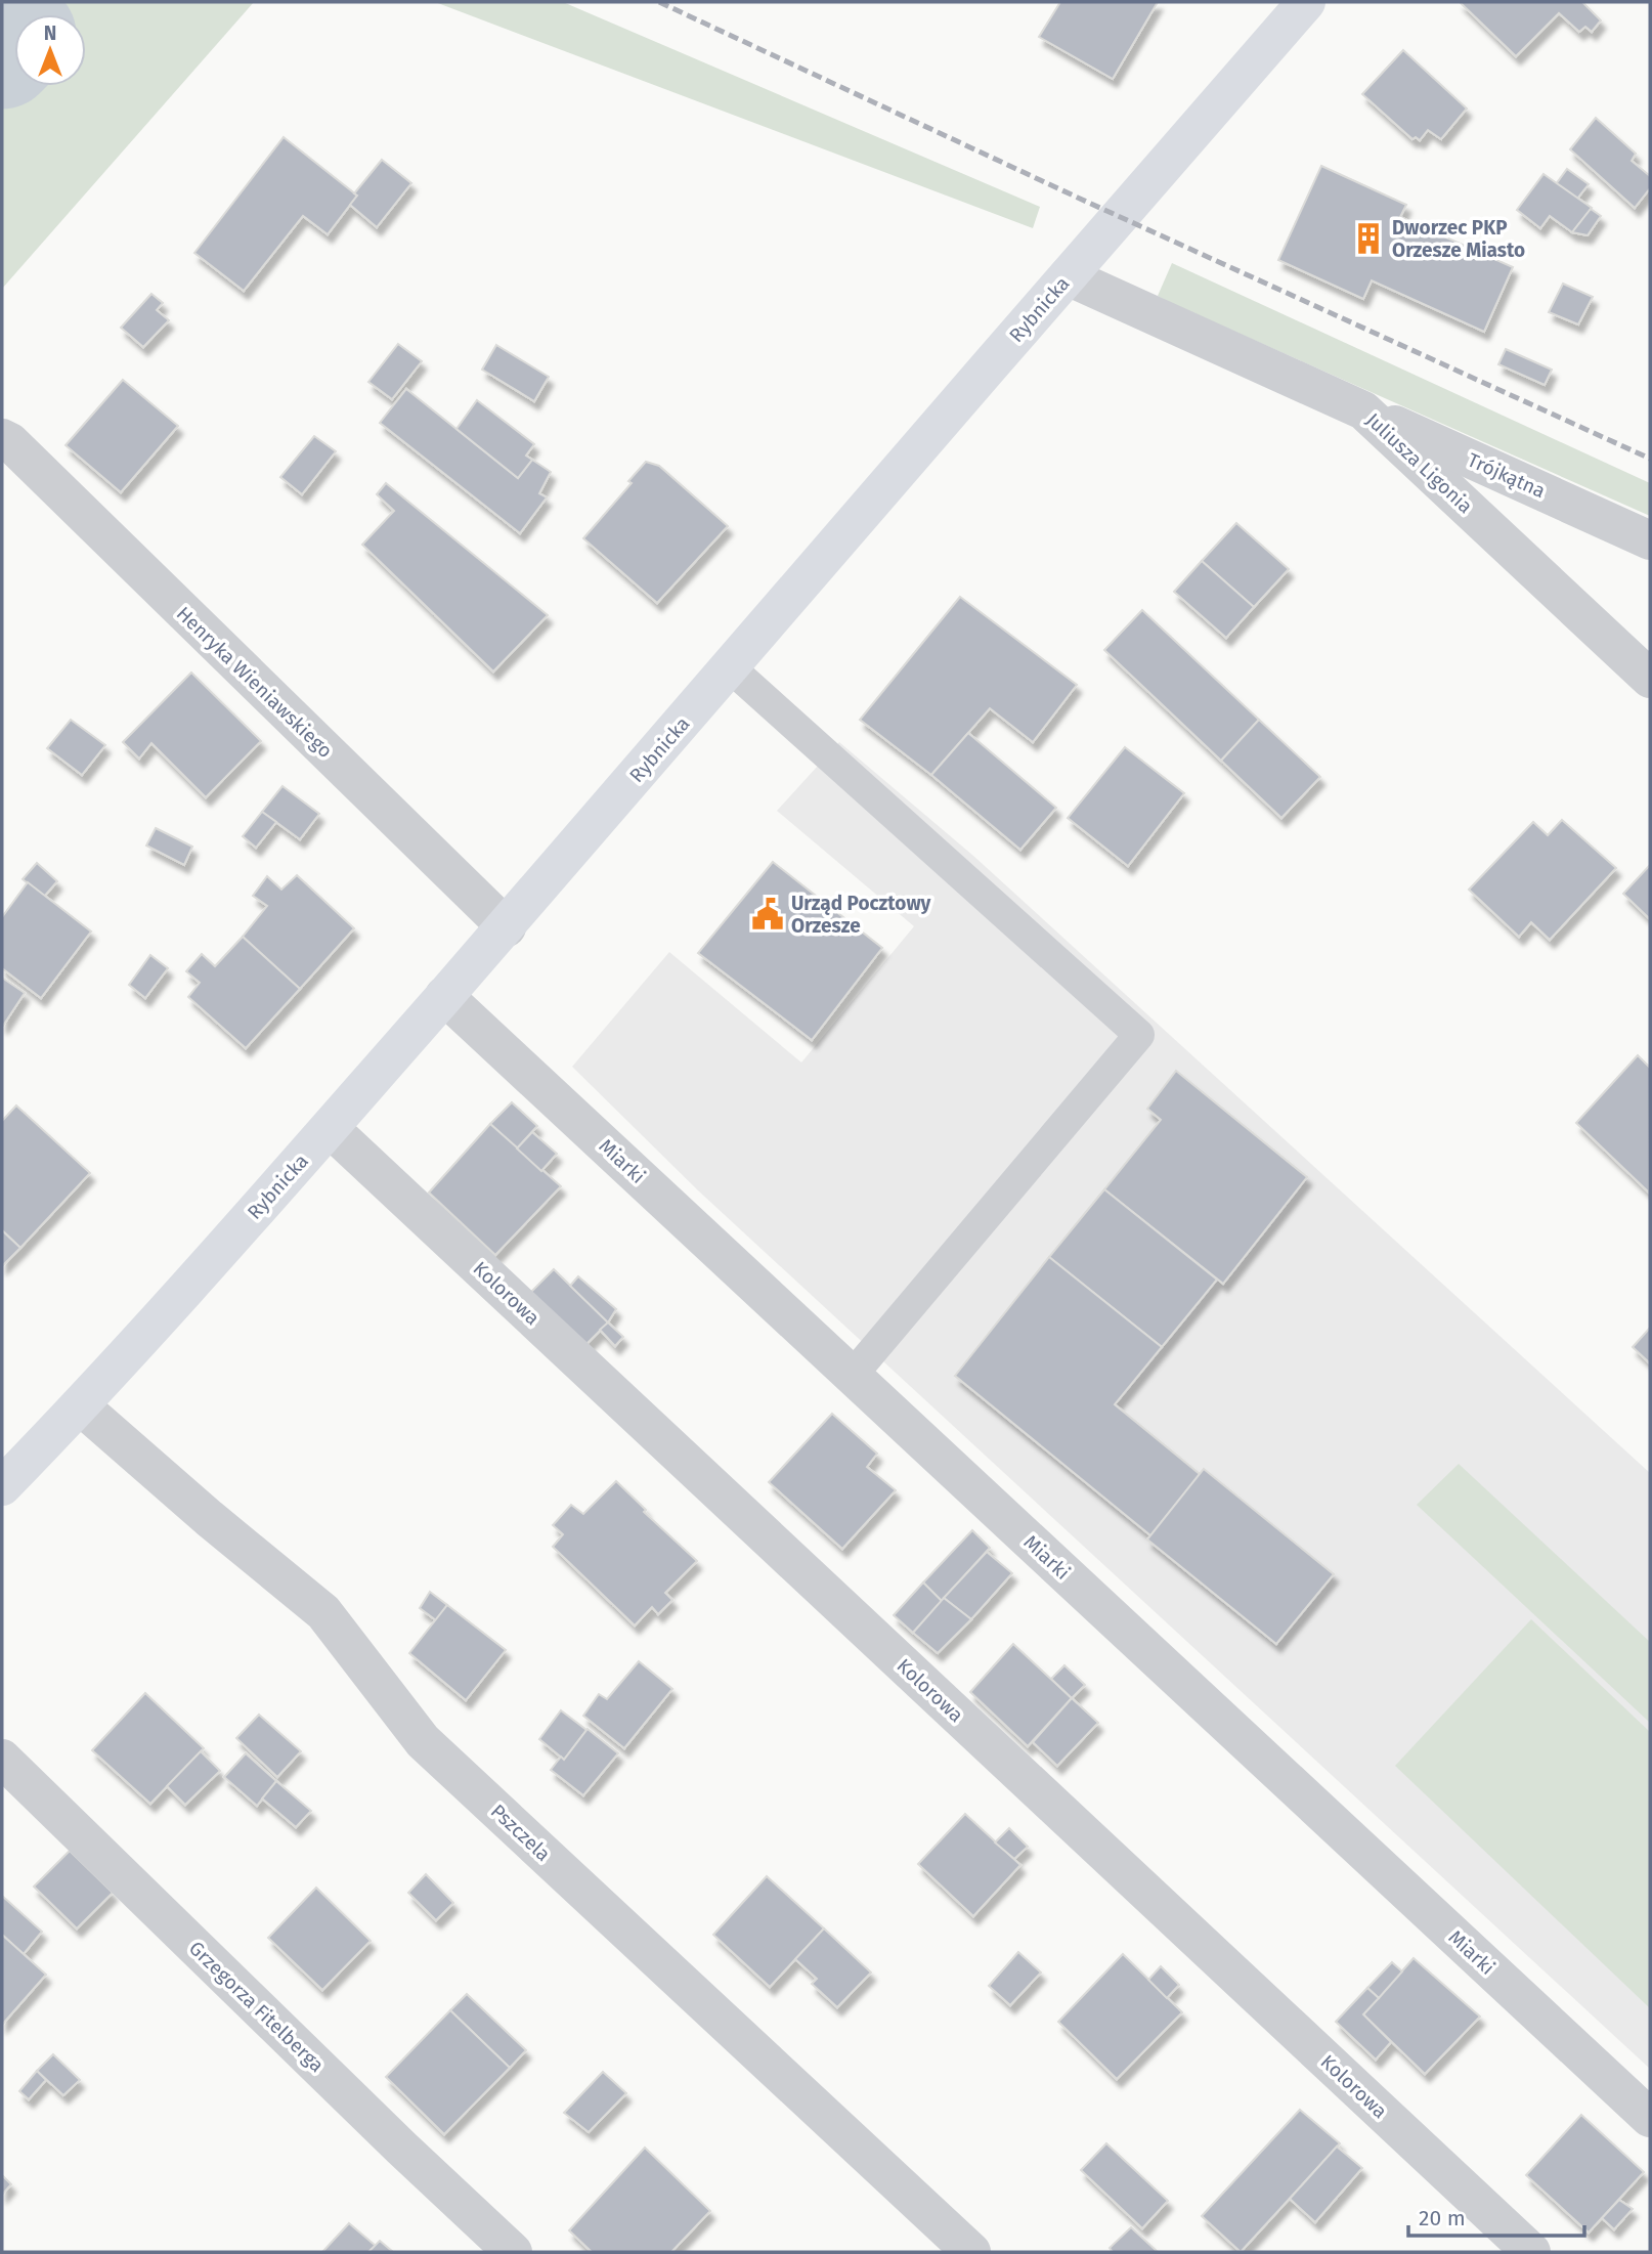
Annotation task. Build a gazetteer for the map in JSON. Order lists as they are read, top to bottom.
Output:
{
  "streets": {
    "main road": ["Rybnicka"],
    "street": [
      "Juliusza Ligonia",
      "Trójkątna",
      "Henryka Wieniawskiego",
      "Miarki",
      "Kolorowa",
      "Pszczela",
      "Grzegorza Fitelberga"
    ]
  },
  "crossings": [
    ["Rybnicka", "Juliusza Ligonia"],
    ["Rybnicka", "Henryka Wieniawskiego"],
    ["Rybnicka", "Miarki"],
    ["Rybnicka", "Kolorowa"],
    ["Rybnicka", "Pszczela"],
    ["Juliusza Ligonia", "Trójkątna"]
  ],
  "places": {
    "building": ["Dworzec PKP Orzesze Miasto"],
    "public building": ["Urząd Pocztowy Orzesze"]
  },
  "scale_bar": "20 m",
  "north": "top"
}
